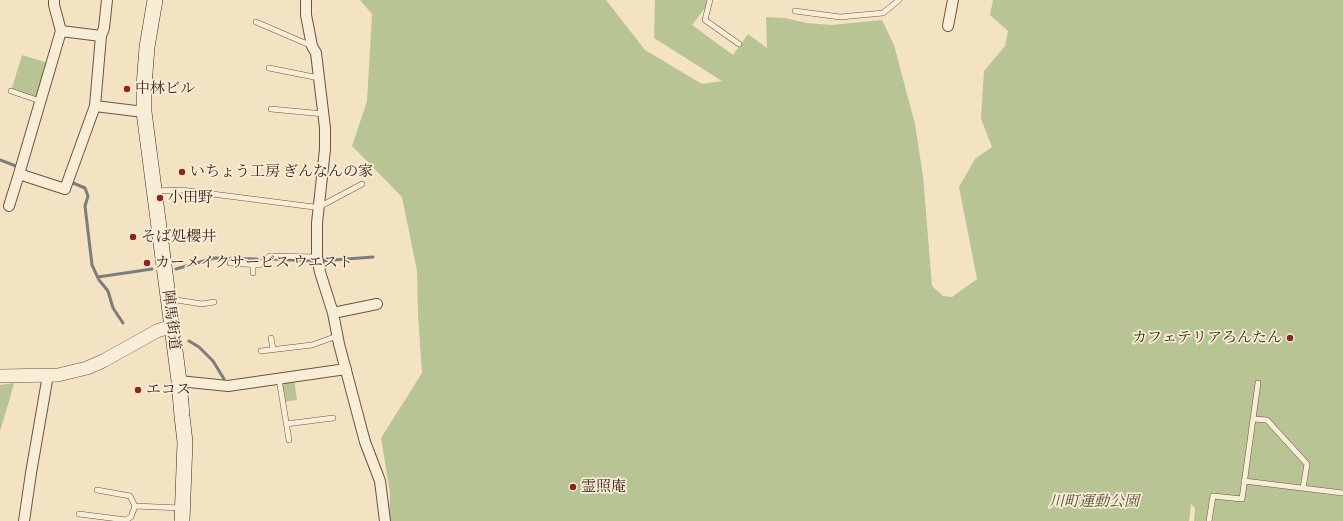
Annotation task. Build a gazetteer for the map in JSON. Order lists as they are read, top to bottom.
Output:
{
  "streets": {
    "main road": ["陣馬街道"]
  },
  "parks": ["川町運動公園"],
  "places": [
    "中林ビル",
    "いちょう工房 ぎんなんの家",
    "小田野",
    "そば処櫻井",
    "カーメイクサービス ウエスト",
    "カフェテリアろんたん",
    "エコス",
    "霊照庵"
  ]
}
